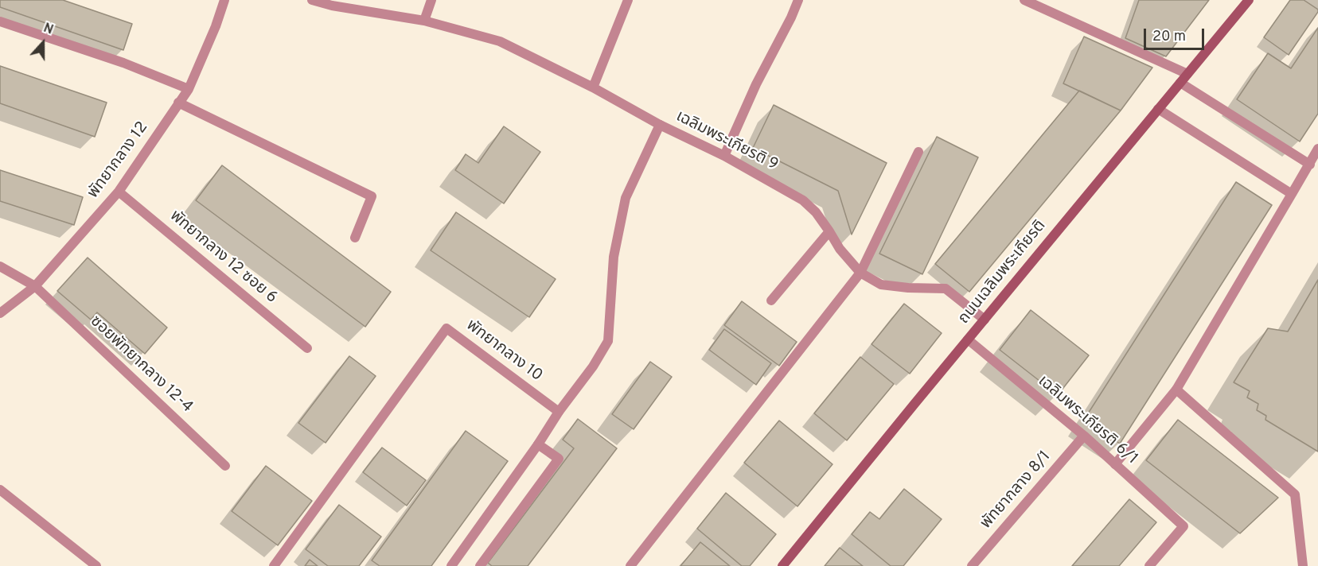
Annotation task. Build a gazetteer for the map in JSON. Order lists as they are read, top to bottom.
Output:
{
  "streets": {
    "main road": ["ถนนเฉลิมพระเกียรติ"],
    "street": [
      "เฉลิมพระเกียรติ 9",
      "พัทยากลาง 12",
      "พัทยากลาง 12 ซอย 6",
      "พัทยากลาง 10",
      "ซอยพัทยากลาง 12-4",
      "เฉลิมพระเกียรติ 6/1",
      "พัทยากลาง 8/1"
    ]
  },
  "crossings": [
    ["เฉลิมพระเกียรติ 9", "ถนนเฉลิมพระเกียรติ"],
    ["พัทยากลาง 12", "พัทยากลาง 12 ซอย 6"],
    ["พัทยากลาง 12", "ซอยพัทยากลาง 12-4"],
    ["ถนนเฉลิมพระเกียรติ", "เฉลิมพระเกียรติ 6/1"],
    ["เฉลิมพระเกียรติ 6/1", "พัทยากลาง 8/1"]
  ],
  "scale_bar": "20 m",
  "north": "top"
}
